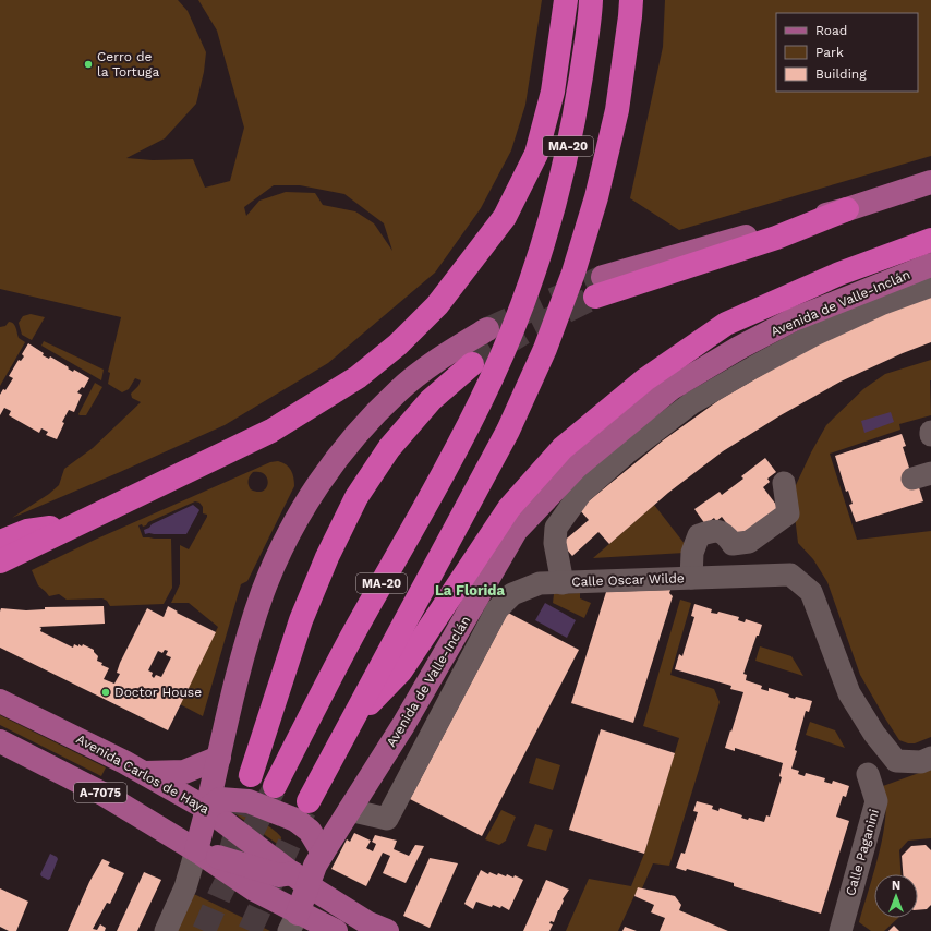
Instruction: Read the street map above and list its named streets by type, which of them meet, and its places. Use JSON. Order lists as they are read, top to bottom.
{
  "streets": {
    "highway": ["MA-20"],
    "main road": ["Avenida de Valle-Inclán", "Avenida Carlos de Haya", "A-7075"],
    "street": ["Calle Oscar Wilde", "Calle Paganini"]
  },
  "crossings": [
    ["Avenida de Valle-Inclán", "Calle Oscar Wilde"],
    ["Avenida de Valle-Inclán", "Avenida Carlos de Haya"]
  ],
  "districts": ["La Florida"],
  "places": ["Cerro de la Tortuga", "Doctor House"],
  "legend": ["Road", "Park", "Building"],
  "north": "top"
}
